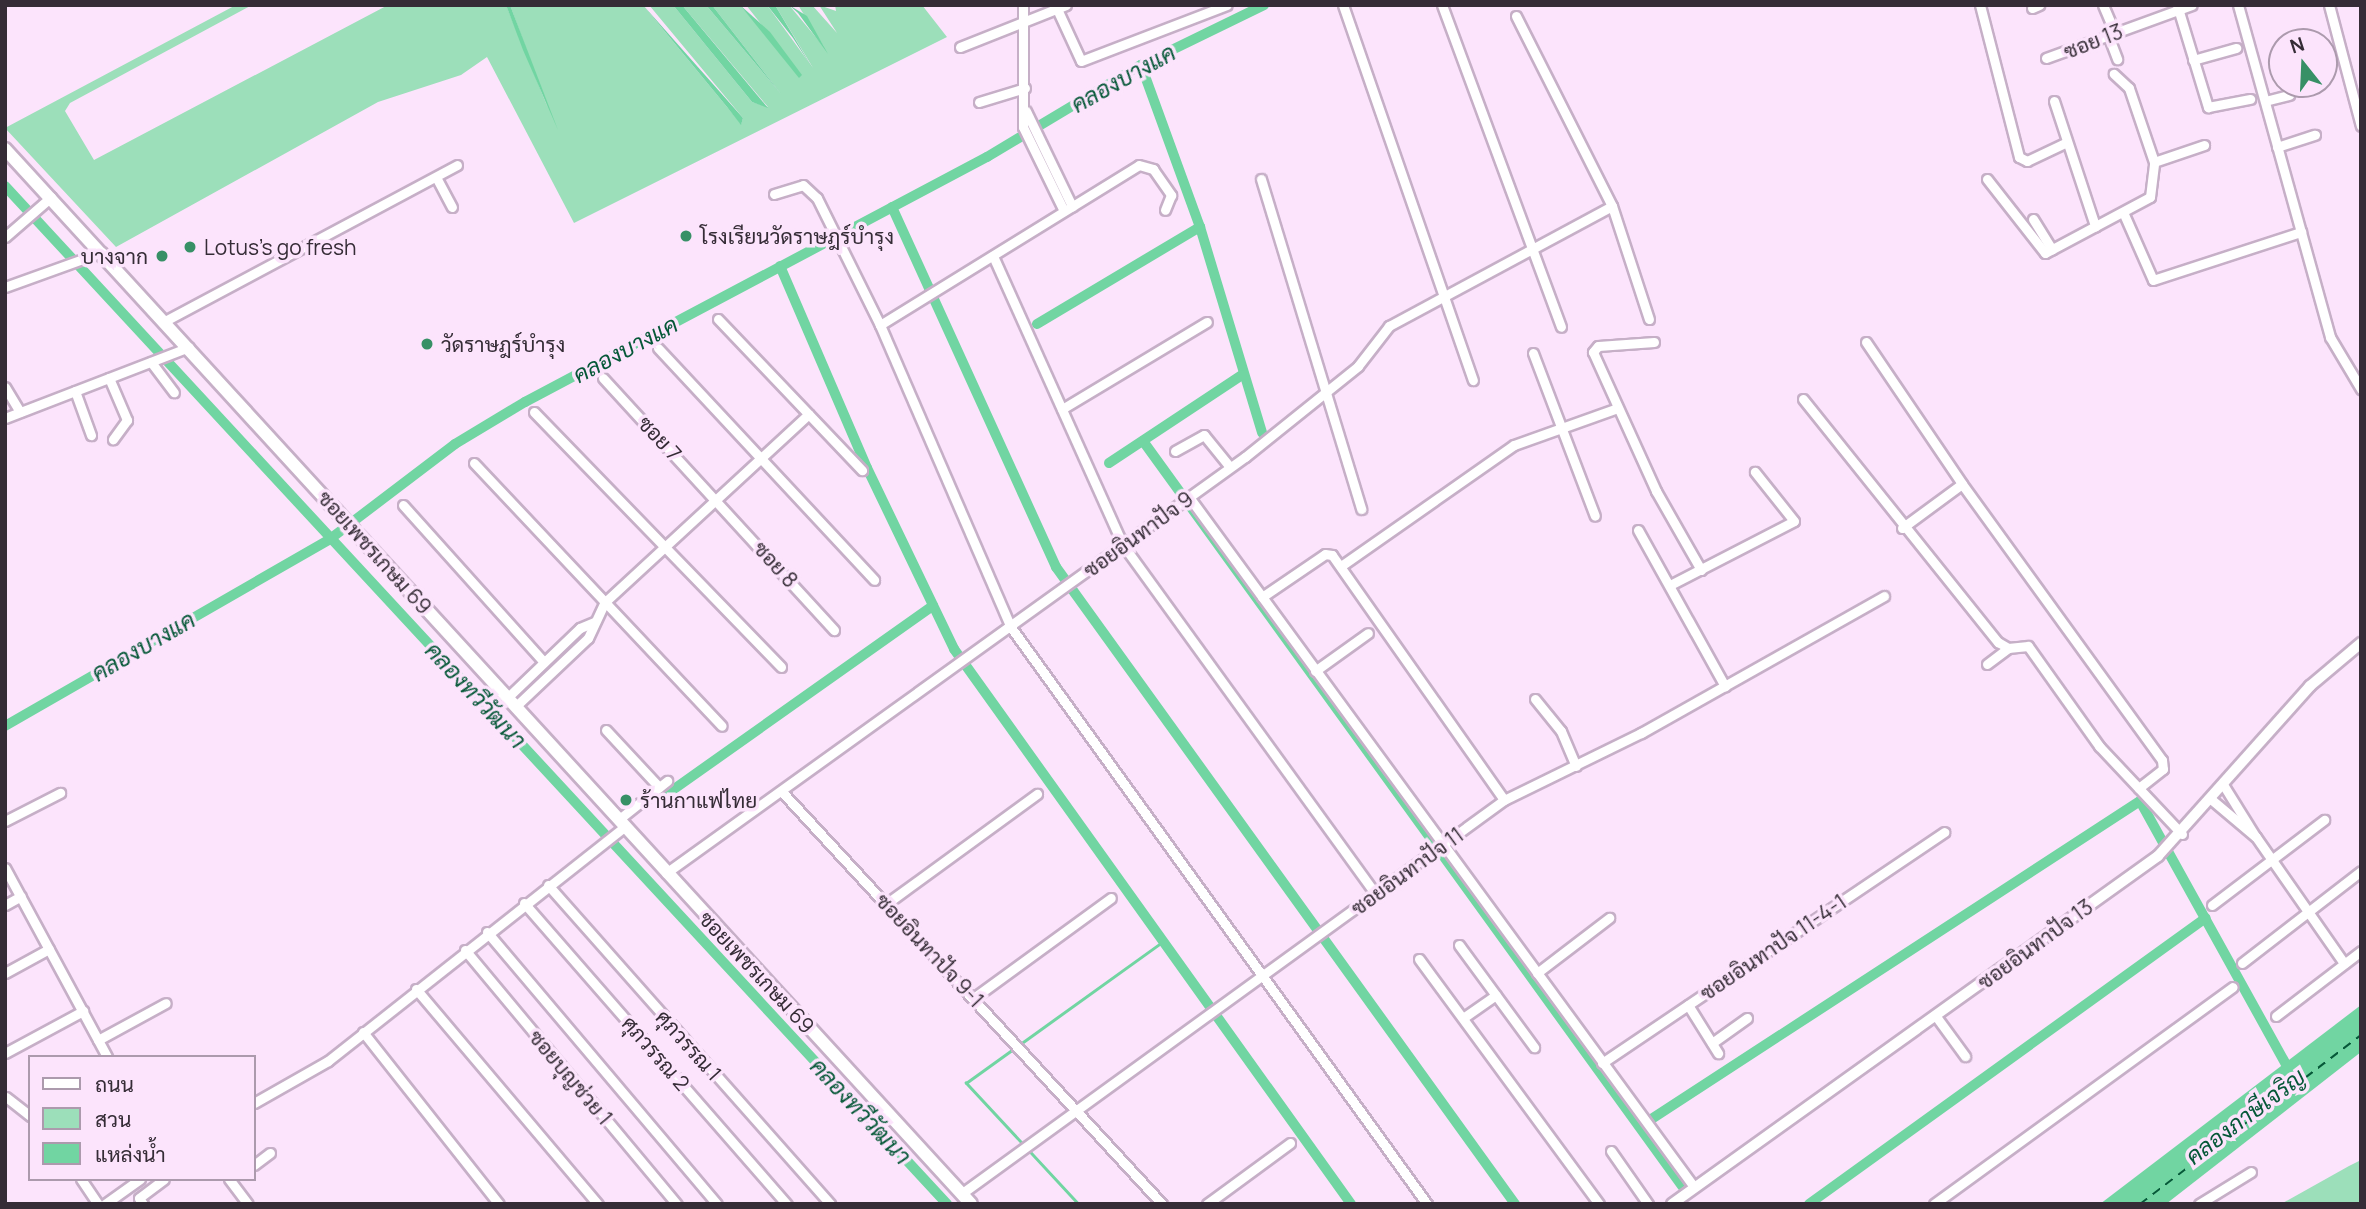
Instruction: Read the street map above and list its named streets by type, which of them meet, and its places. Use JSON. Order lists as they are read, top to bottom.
{
  "streets": {
    "main road": ["ซอยเพชรเกษม 69"],
    "street": [
      "ซอย 13",
      "ซอย 7",
      "ซอยอินทาปัจ 9",
      "ซอย 8",
      "ซอยอินทาปัจ 11",
      "ซอยอินทาปัจ 13",
      "ซอยอินทาปัจ 11-4-1",
      "ซอยอินทาปัจ 9-1",
      "ศุภวรรณ 1",
      "ศุภวรรณ 2",
      "ซอยบุญช่วย 1"
    ]
  },
  "crossings": [
    ["ซอย 7", "ซอย 8"],
    ["ซอยอินทาปัจ 9", "ซอยเพชรเกษม 69"],
    ["ซอยอินทาปัจ 9", "ซอยอินทาปัจ 9-1"],
    ["ซอยเพชรเกษม 69", "ซอยอินทาปัจ 11"],
    ["ซอยอินทาปัจ 11", "ซอยอินทาปัจ 9-1"]
  ],
  "water": ["คลองบางแค", "คลองทวีวัฒนา", "คลองภาษีเจริญ"],
  "places": [
    "โรงเรียนวัดราษฎร์บำรุง",
    "Lotus's go fresh",
    "บางจาก",
    "วัดราษฎร์บำรุง",
    "ร้านกาแฟไทย"
  ],
  "legend": ["ถนน", "สวน", "แหล่งน้ำ"],
  "north": "top"
}
